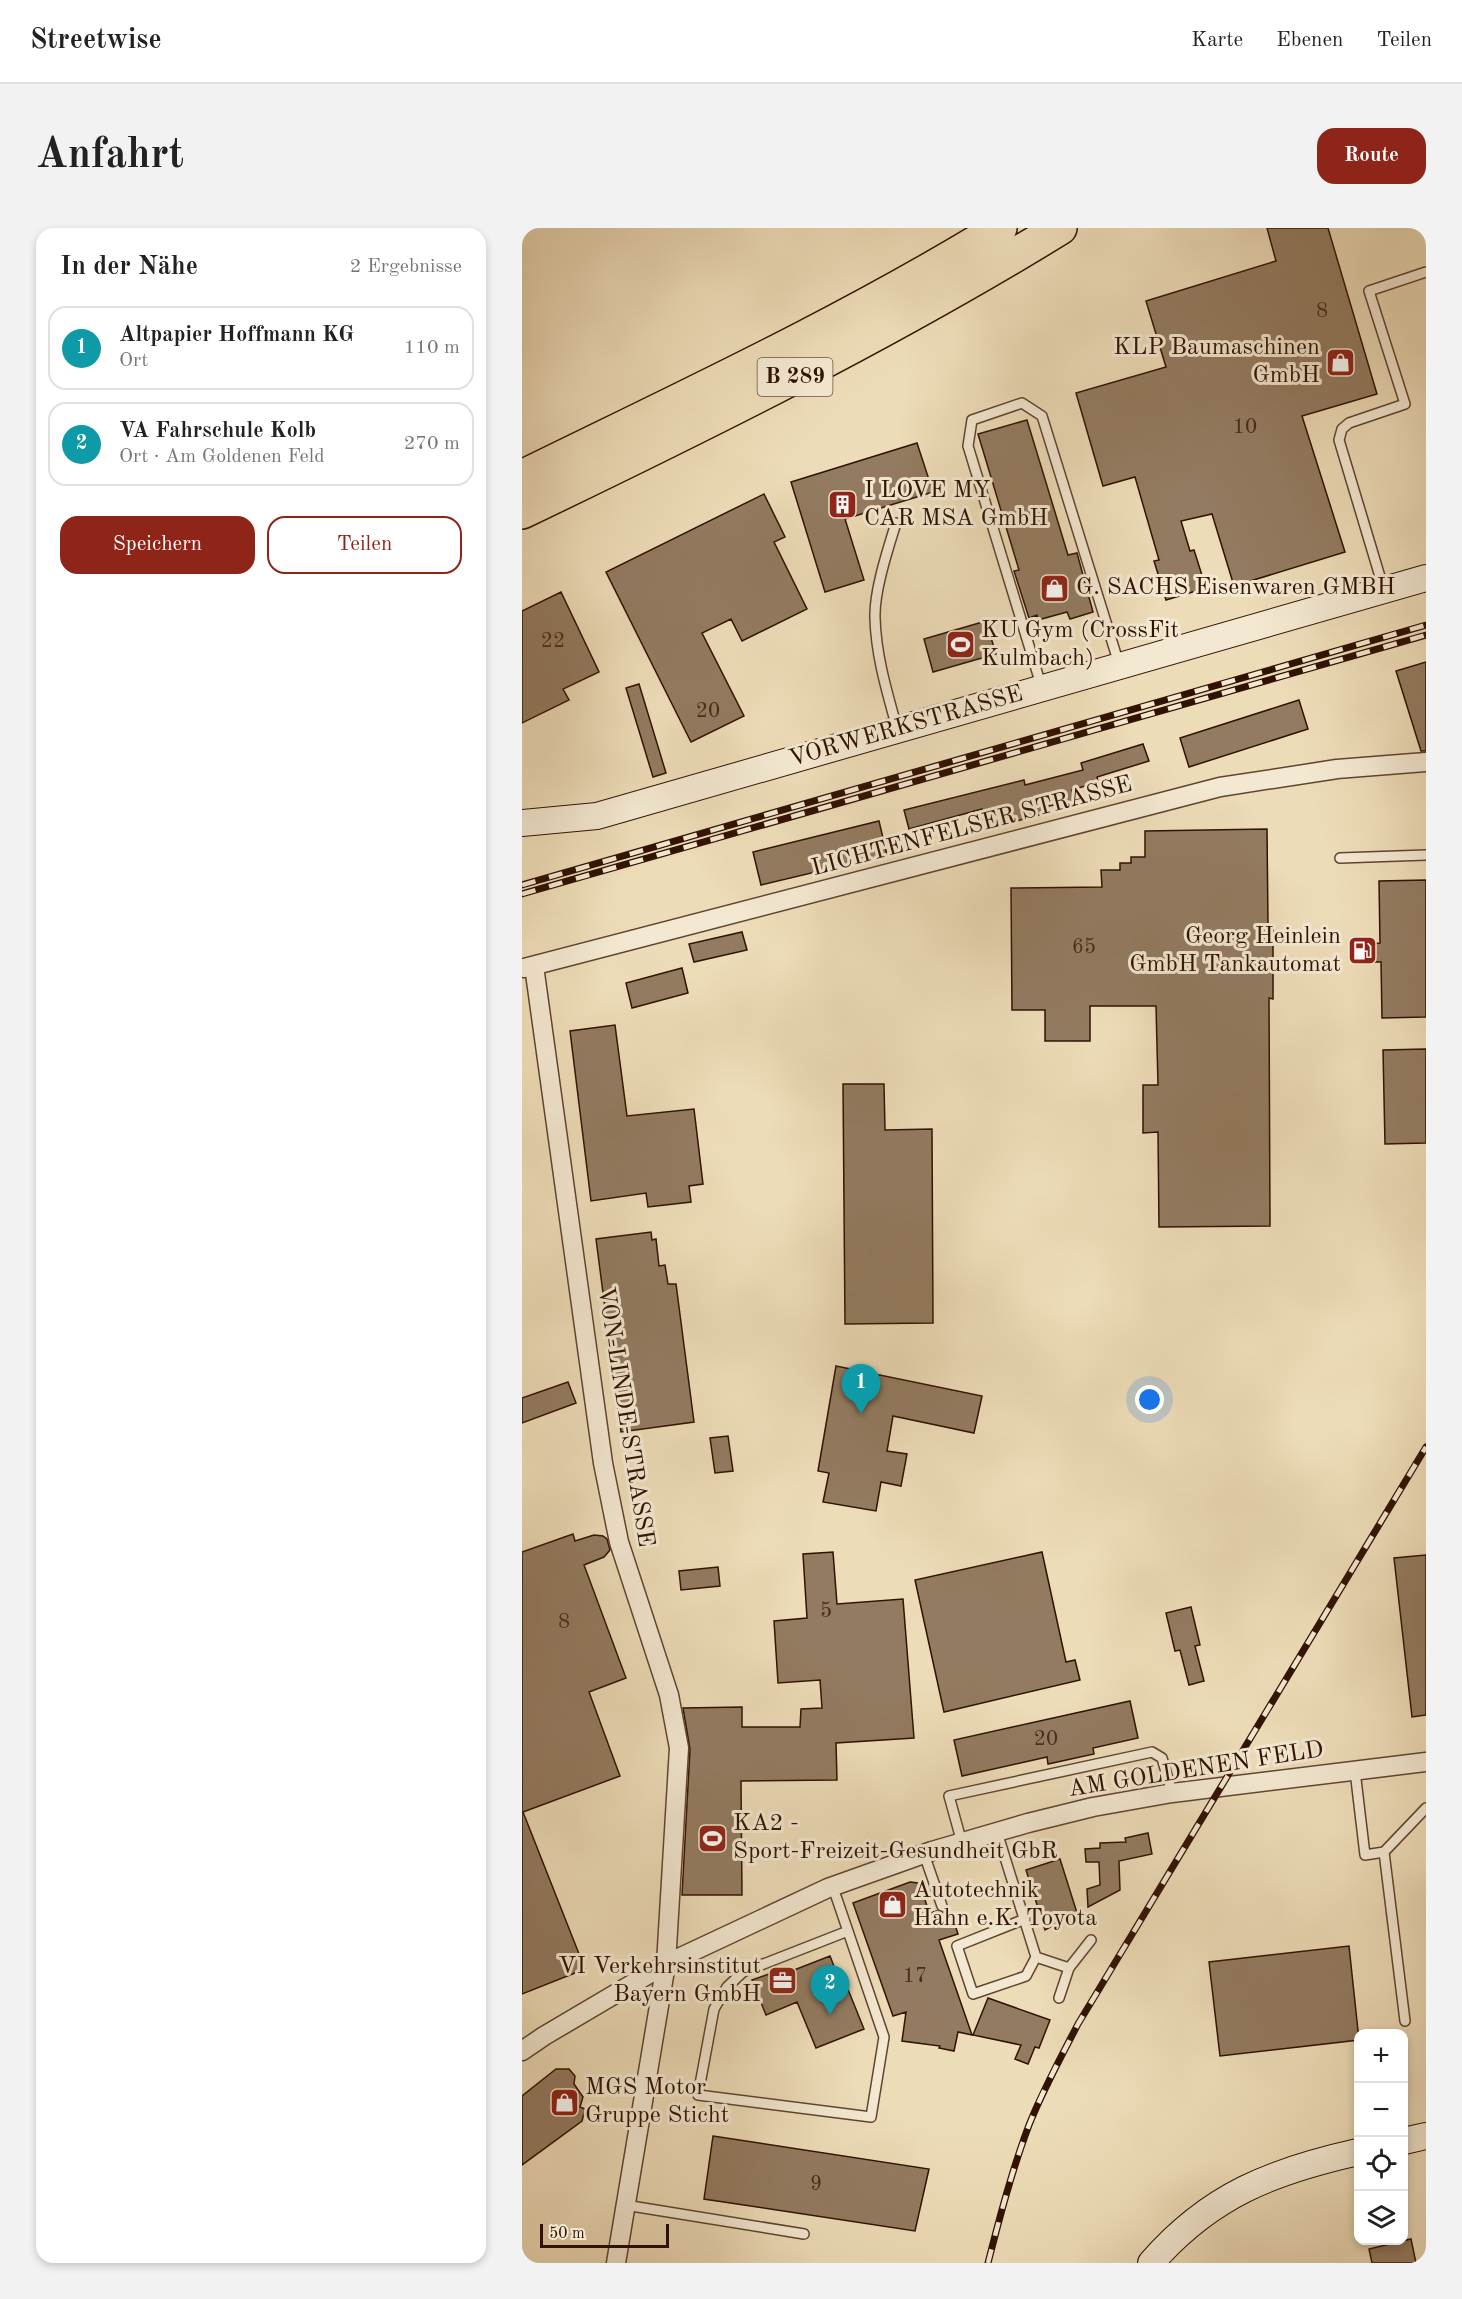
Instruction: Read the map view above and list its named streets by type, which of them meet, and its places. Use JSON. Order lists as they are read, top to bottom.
{
  "streets": {
    "highway": ["B 289"],
    "street": [
      "VORWERKSTRASSE",
      "LICHTENFELSER STRASSE",
      "VON-LINDE-STRASSE",
      "AM GOLDENEN FELD"
    ]
  },
  "crossings": [
    ["LICHTENFELSER STRASSE", "VON-LINDE-STRASSE"],
    ["VON-LINDE-STRASSE", "AM GOLDENEN FELD"]
  ],
  "places": {
    "shop": [
      "KLP Baumaschinen GmbH",
      "G. SACHS Eisenwaren GMBH",
      "Autotechnik Hahn e.K. Toyota",
      "MGS Motor Gruppe Sticht"
    ],
    "building": ["I LOVE MY CAR MSA GmbH"],
    "sports": ["KU Gym (CrossFit Kulmbach)", "KA2 - Sport-Freizeit-Gesundheit GbR"],
    "fuel station": ["Georg Heinlein GmbH Tankautomat"],
    "office": ["VI Verkehrsinstitut Bayern GmbH"]
  },
  "house_numbers": [
    "8",
    "10",
    "22",
    "20",
    "65",
    "5",
    "8",
    "20",
    "17",
    "9"
  ],
  "scale_bar": "50 m",
  "page": {
    "header": "Streetwise",
    "nav": ["Karte", "Ebenen", "Teilen"],
    "buttons": [
      "Route",
      ["Speichern", "Teilen"]
    ],
    "title": "Anfahrt",
    "heading": ["In der Nähe", "2 Ergebnisse"],
    "list": [
      {
        "mark": "1",
        "name": "Altpapier Hoffmann KG",
        "note": "Ort",
        "value": "110 m"
      },
      {
        "mark": "2",
        "name": "VA Fahrschule Kolb",
        "note": "Ort · Am Goldenen Feld",
        "value": "270 m"
      }
    ],
    "pins": ["1", "2"],
    "map_buttons": ["+", "−"],
    "scale": "50 m"
  }
}
